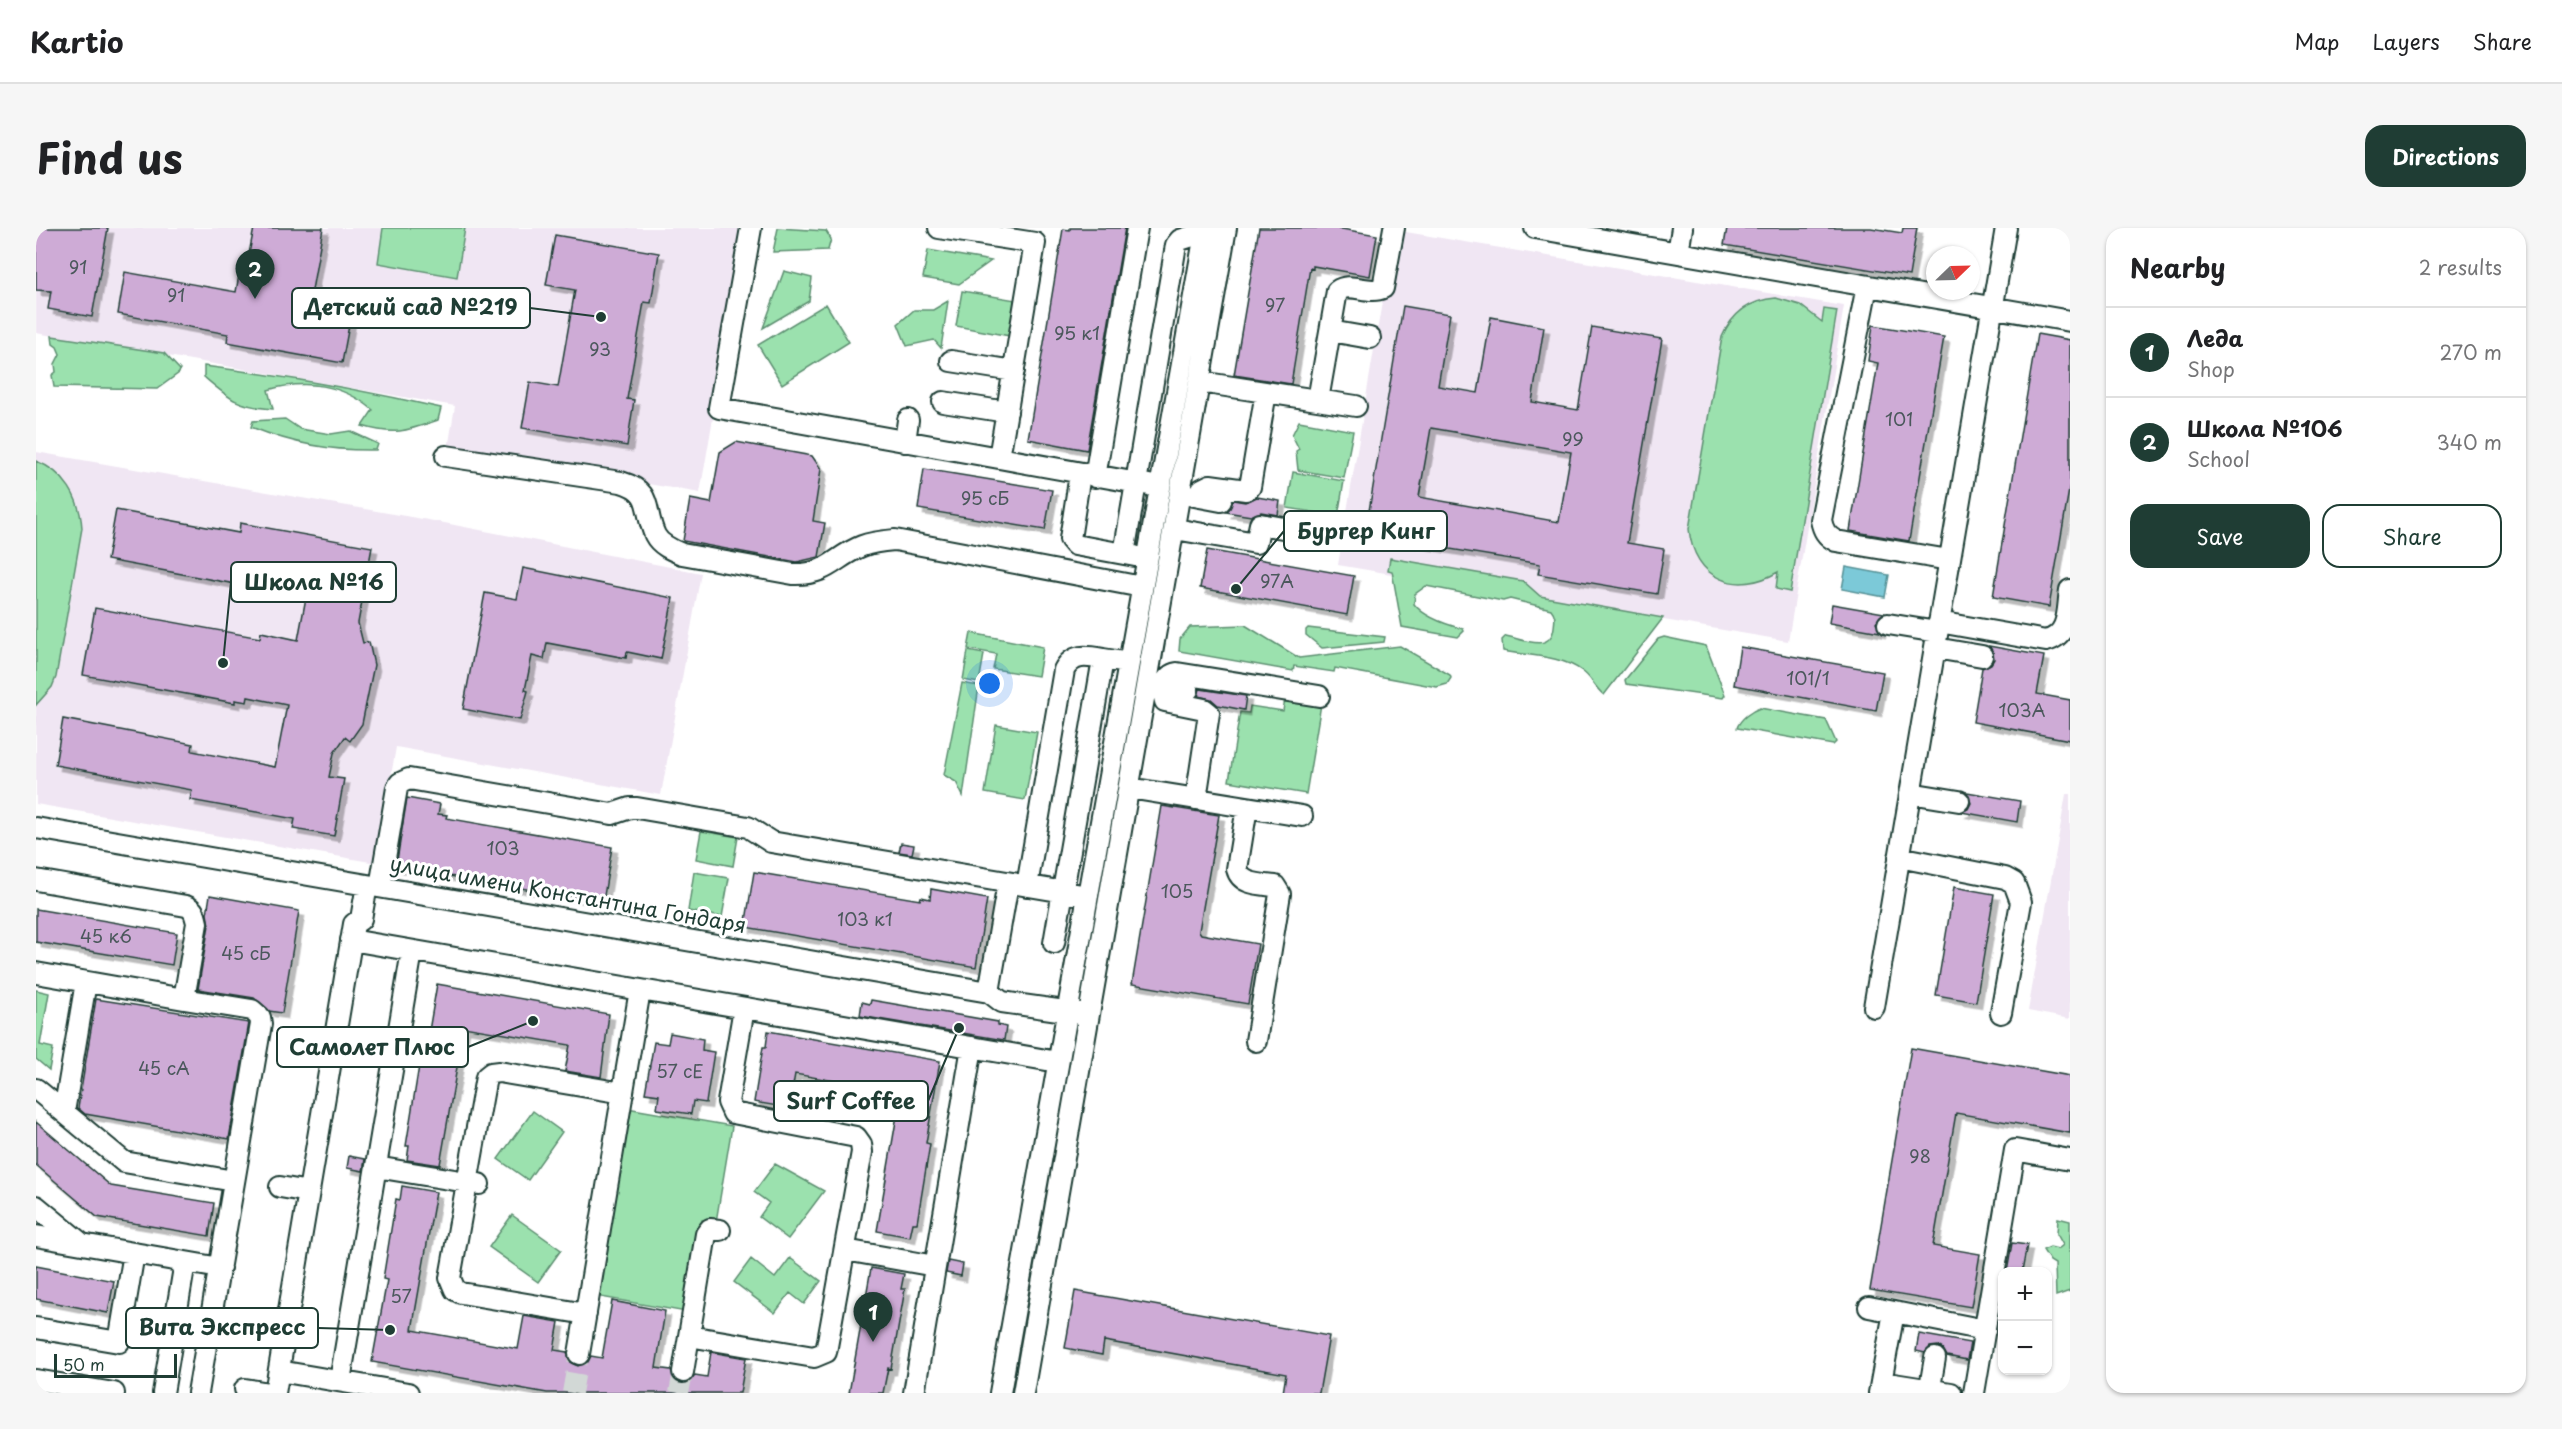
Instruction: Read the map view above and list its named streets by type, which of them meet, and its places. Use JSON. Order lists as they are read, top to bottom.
{
  "streets": {
    "street": ["улица имени Константина Гондаря"]
  },
  "places": [
    "Детский сад №219",
    "Бургер Кинг",
    "Школа №16",
    "Самолет Плюс",
    "Surf Coffee",
    "Вита Экспресс"
  ],
  "house_numbers": [
    "91",
    "91",
    "97",
    "95 к1",
    "93",
    "101",
    "99",
    "95 сБ",
    "97А",
    "101/1",
    "103А",
    "103",
    "105",
    "103 к1",
    "45 к6",
    "45 сБ",
    "45 сА",
    "57 сЕ",
    "98",
    "57"
  ],
  "scale_bar": "50 m",
  "north": "top right",
  "page": {
    "header": "Kartio",
    "nav": ["Map", "Layers", "Share"],
    "title": "Find us",
    "buttons": [
      "Directions",
      ["Save", "Share"]
    ],
    "heading": ["Nearby", "2 results"],
    "pins": ["2", "1"],
    "list": [
      {
        "mark": "1",
        "name": "Леда",
        "note": "Shop",
        "value": "270 m"
      },
      {
        "mark": "2",
        "name": "Школа №106",
        "note": "School",
        "value": "340 m"
      }
    ],
    "map_buttons": ["+", "−"],
    "scale": "50 m"
  }
}
